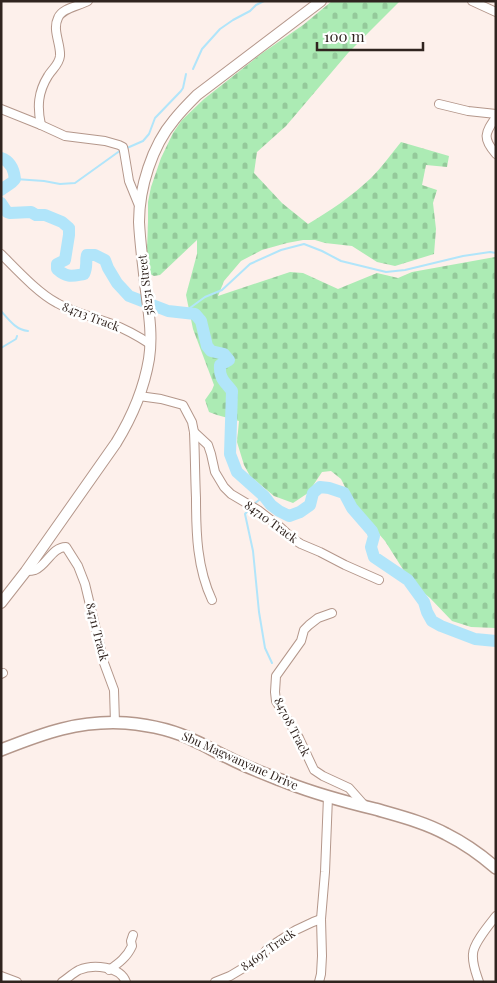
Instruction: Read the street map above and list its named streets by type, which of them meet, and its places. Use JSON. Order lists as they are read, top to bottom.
{
  "streets": {
    "main road": ["Sbu Magwanyane Drive"],
    "street": [
      "58251 Street",
      "84713 Track",
      "84710 Track",
      "84711 Track",
      "84708 Track",
      "84697 Track"
    ]
  },
  "crossings": [
    ["58251 Street", "84713 Track"],
    ["58251 Street", "84711 Track"],
    ["84711 Track", "Sbu Magwanyane Drive"],
    ["84708 Track", "Sbu Magwanyane Drive"]
  ],
  "scale_bar": "100 m"
}
